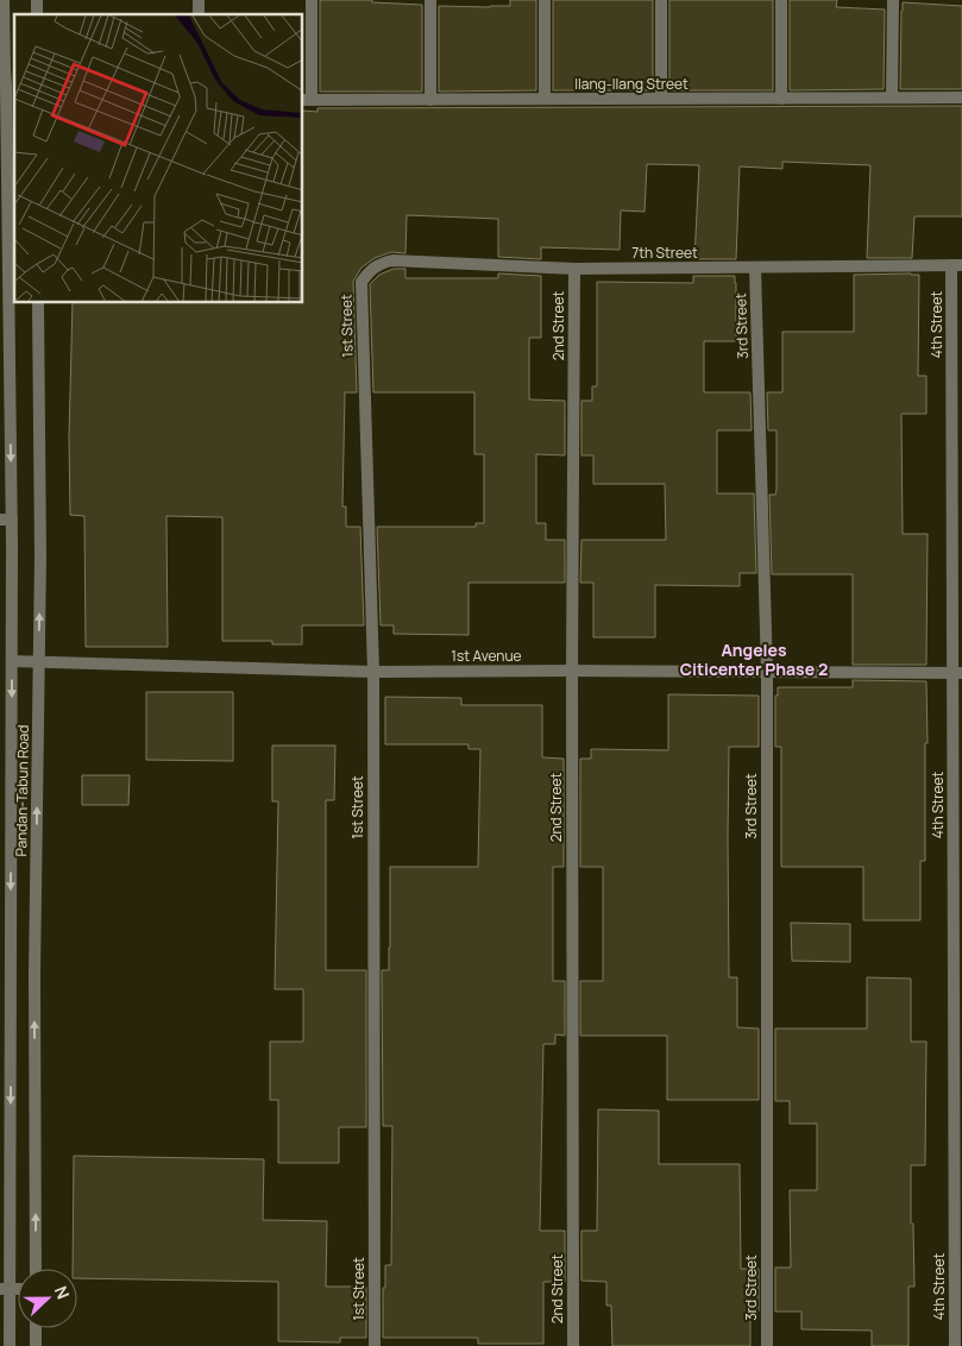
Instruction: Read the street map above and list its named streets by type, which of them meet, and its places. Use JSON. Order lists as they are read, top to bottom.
{
  "streets": {
    "street": [
      "Ilang-Ilang Street",
      "7th Street",
      "4th Street",
      "1st Street",
      "2nd Street",
      "3rd Street",
      "1st Avenue",
      "Pandan-Tabun Road"
    ]
  },
  "crossings": [
    ["7th Street", "4th Street"],
    ["7th Street", "1st Street"],
    ["7th Street", "2nd Street"],
    ["7th Street", "3rd Street"],
    ["4th Street", "1st Avenue"],
    ["1st Street", "1st Avenue"],
    ["2nd Street", "1st Avenue"],
    ["3rd Street", "1st Avenue"],
    ["1st Avenue", "Pandan-Tabun Road"]
  ],
  "districts": ["Angeles Citicenter Phase 2"],
  "north": "right"
}
